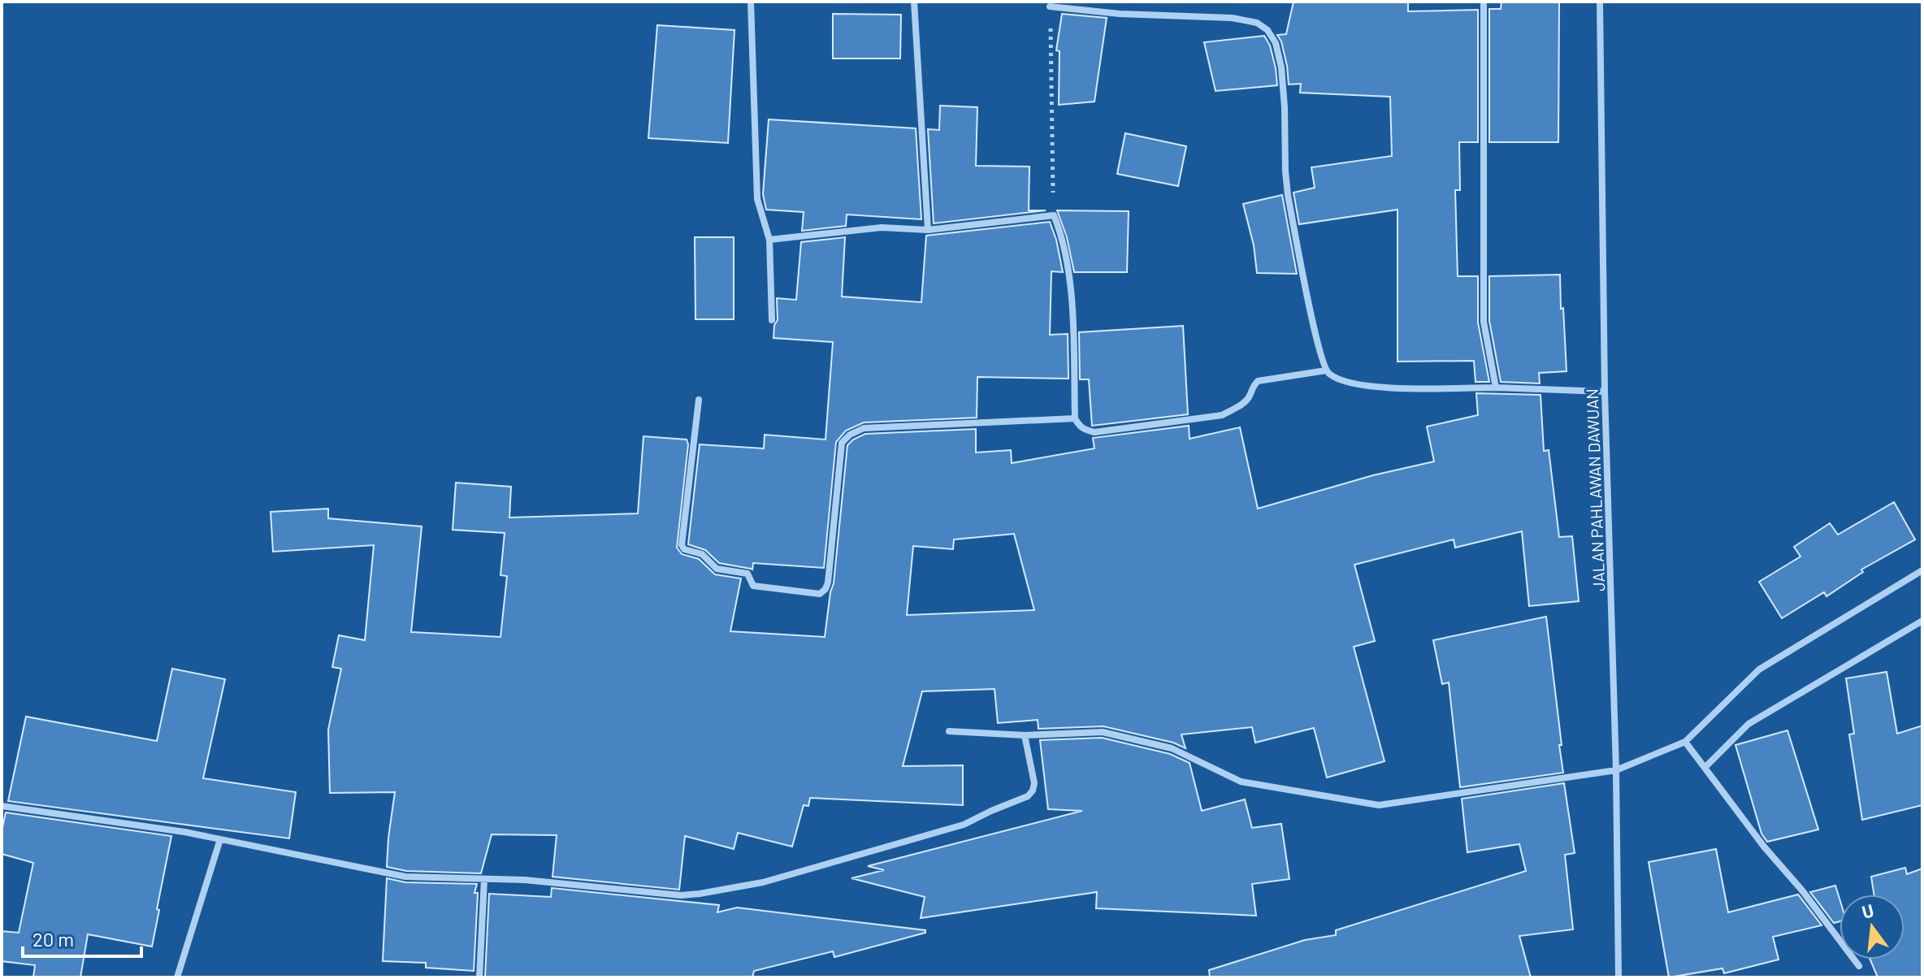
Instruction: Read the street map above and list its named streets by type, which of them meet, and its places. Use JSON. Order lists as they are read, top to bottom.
{
  "streets": {
    "street": ["JALAN PAHLAWAN DAWUAN"]
  },
  "scale_bar": "20 m",
  "north": "top"
}
